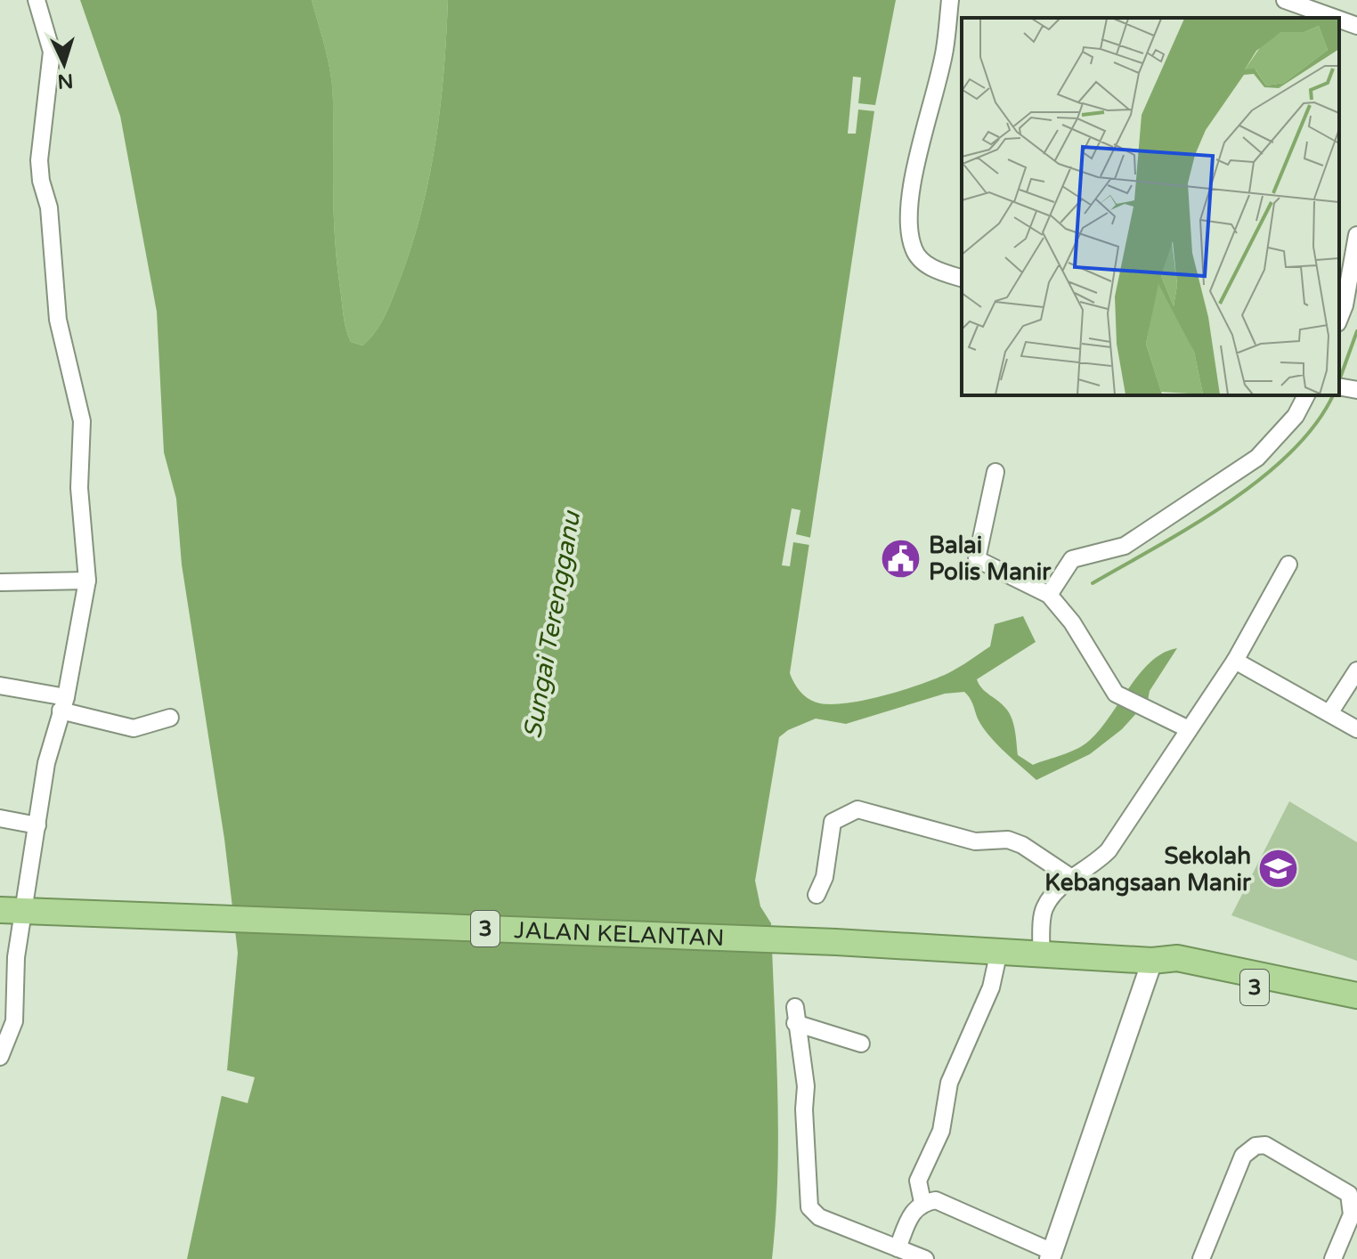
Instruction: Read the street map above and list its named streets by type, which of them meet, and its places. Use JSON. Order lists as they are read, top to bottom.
{
  "streets": {
    "highway": ["3", "JALAN KELANTAN"]
  },
  "water": ["Sungai Terengganu"],
  "places": {
    "public building": ["Balai Polis Manir"],
    "school or university": ["Sekolah Kebangsaan Manir"]
  },
  "north": "bottom"
}
